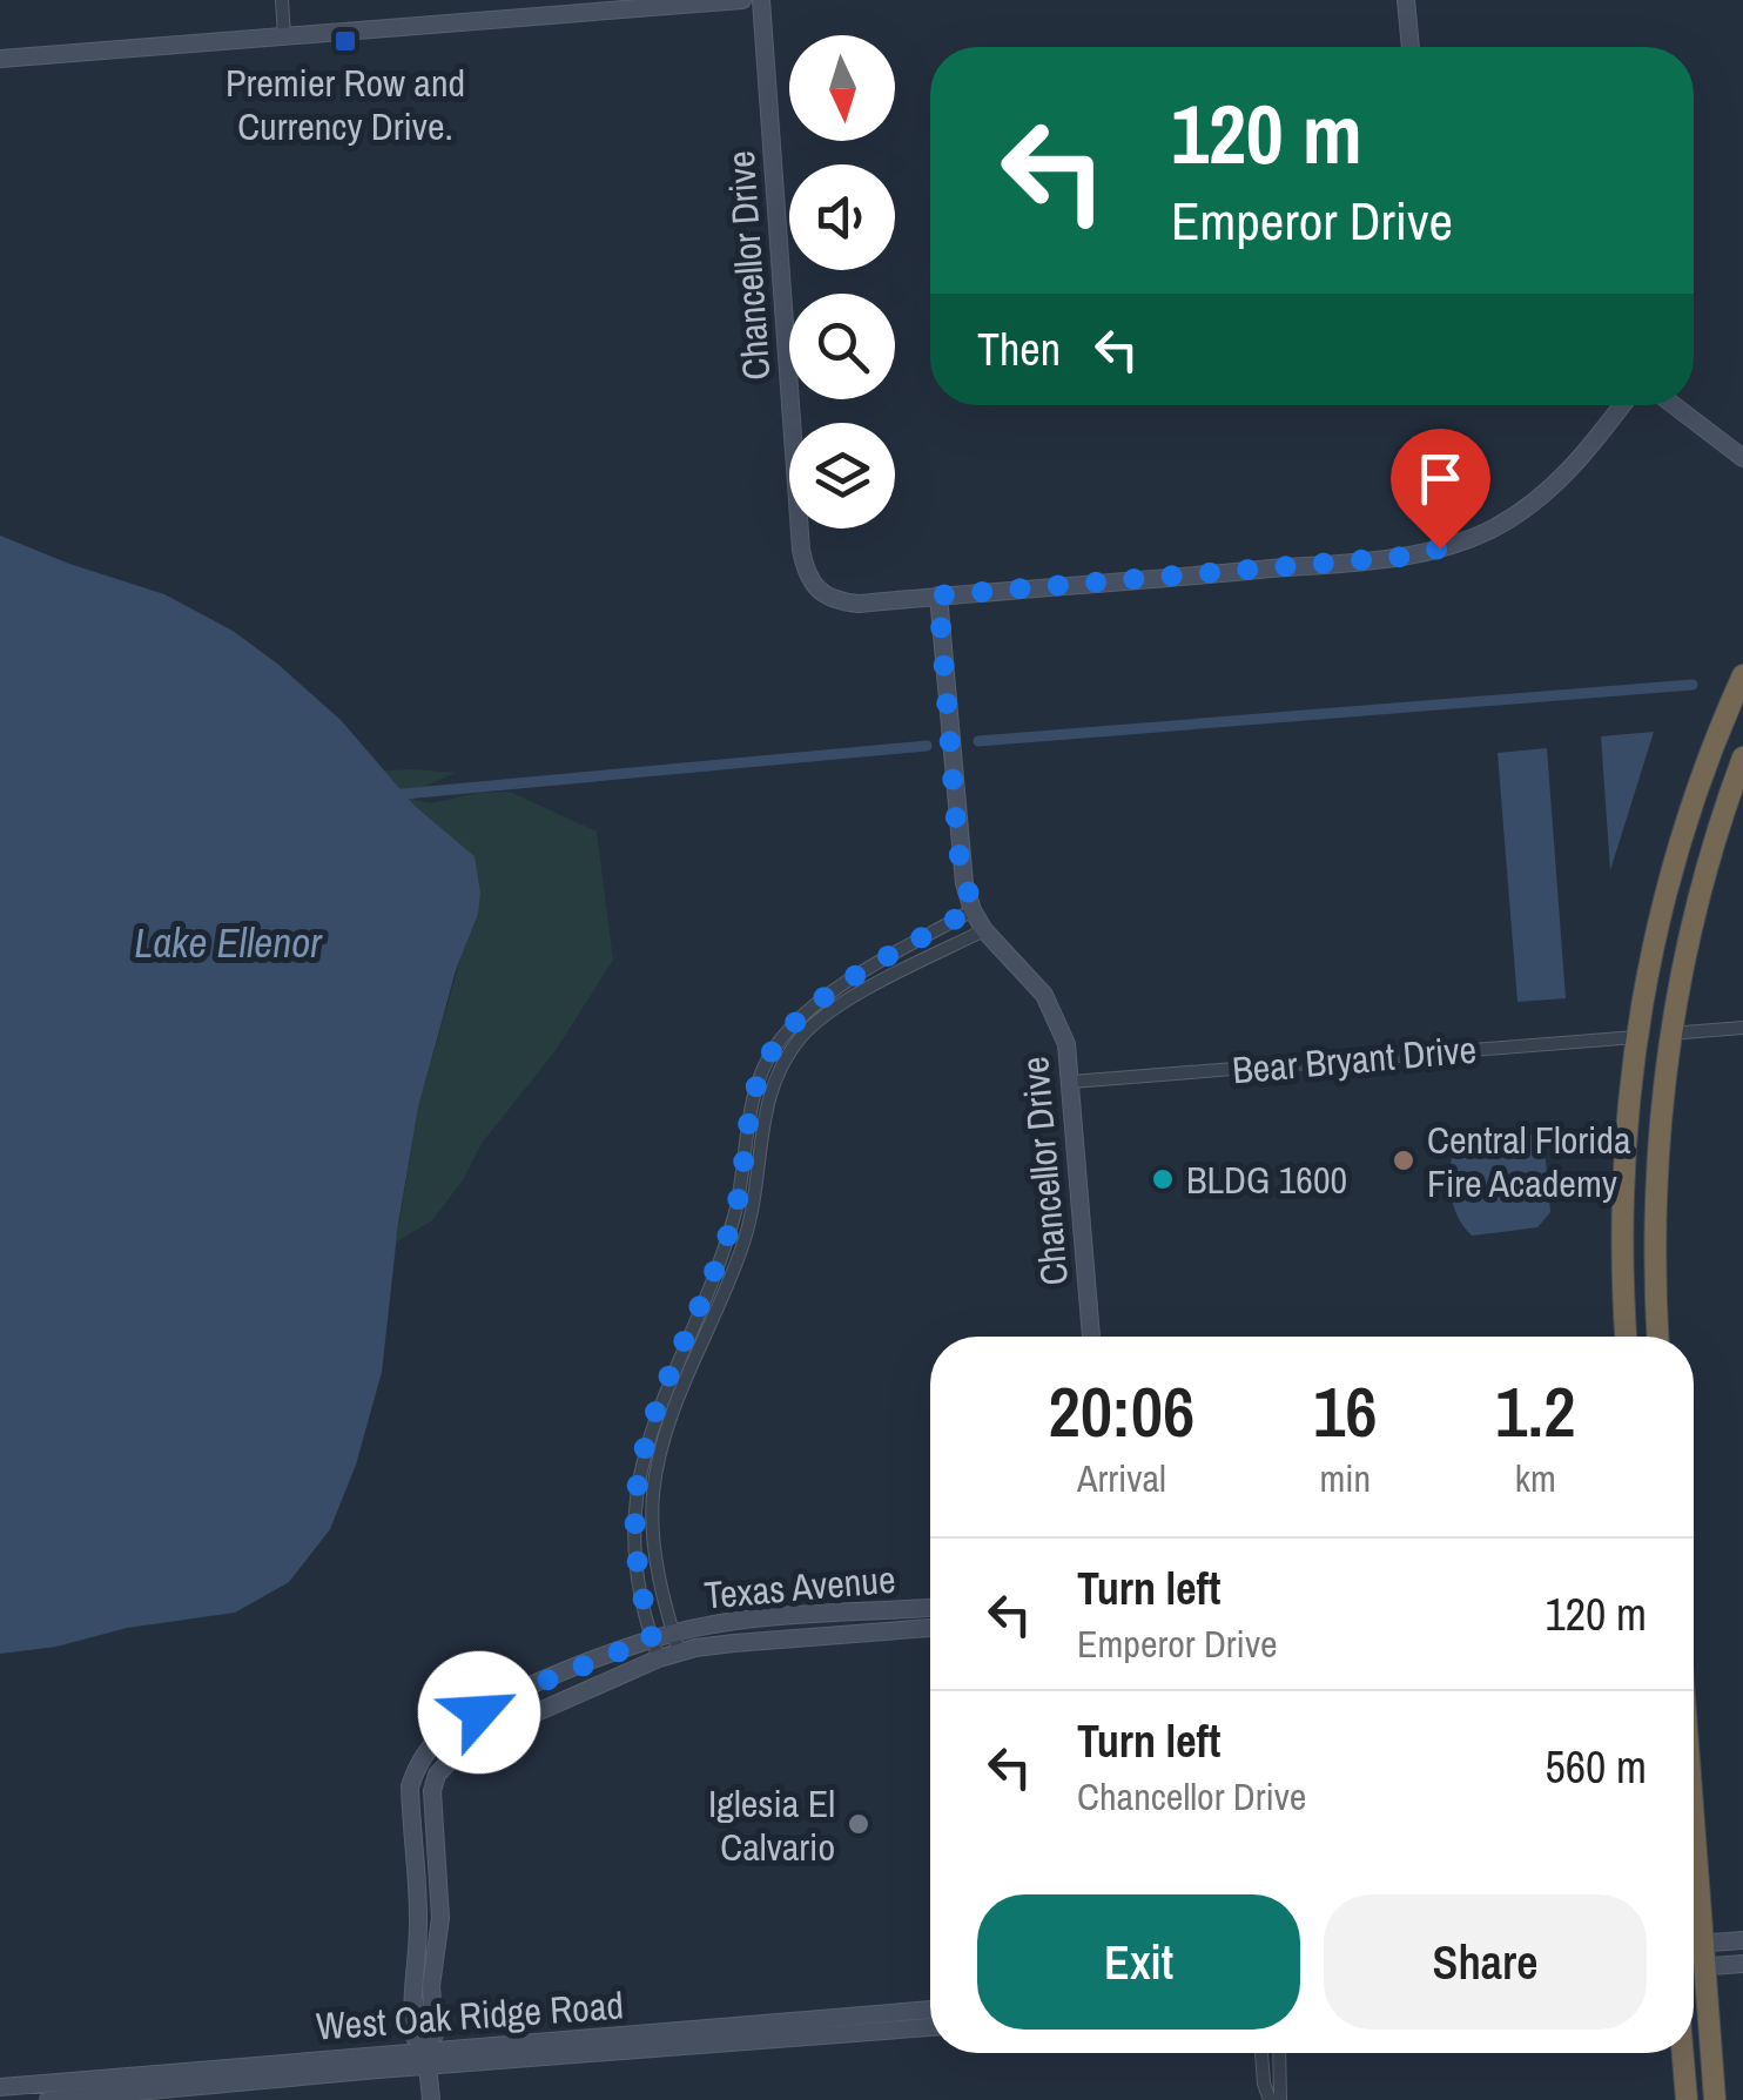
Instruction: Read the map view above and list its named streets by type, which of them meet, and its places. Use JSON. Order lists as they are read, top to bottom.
{
  "streets": {
    "street": [
      "Chancellor Drive",
      "Bear Bryant Drive",
      "Texas Avenue",
      "West Oak Ridge Road"
    ]
  },
  "crossings": [
    ["Chancellor Drive", "Bear Bryant Drive"],
    ["Texas Avenue", "West Oak Ridge Road"]
  ],
  "water": ["Lake Ellenor"],
  "places": {
    "transit": ["Premier Row and Currency Drive."],
    "other": ["Central Florida Fire Academy", "BLDG 1600", "Iglesia El Calvario"]
  },
  "north": "bottom",
  "page": {
    "turn": ["120 m", "Emperor Drive"],
    "then": "Then",
    "eta": [
      "20:06",
      "Arrival",
      "16",
      "min",
      "1.2",
      "km"
    ],
    "list": [
      {
        "name": "Turn left",
        "note": "Emperor Drive",
        "value": "120 m"
      },
      {
        "name": "Turn left",
        "note": "Chancellor Drive",
        "value": "560 m"
      }
    ],
    "buttons": ["Exit", "Share"]
  }
}
